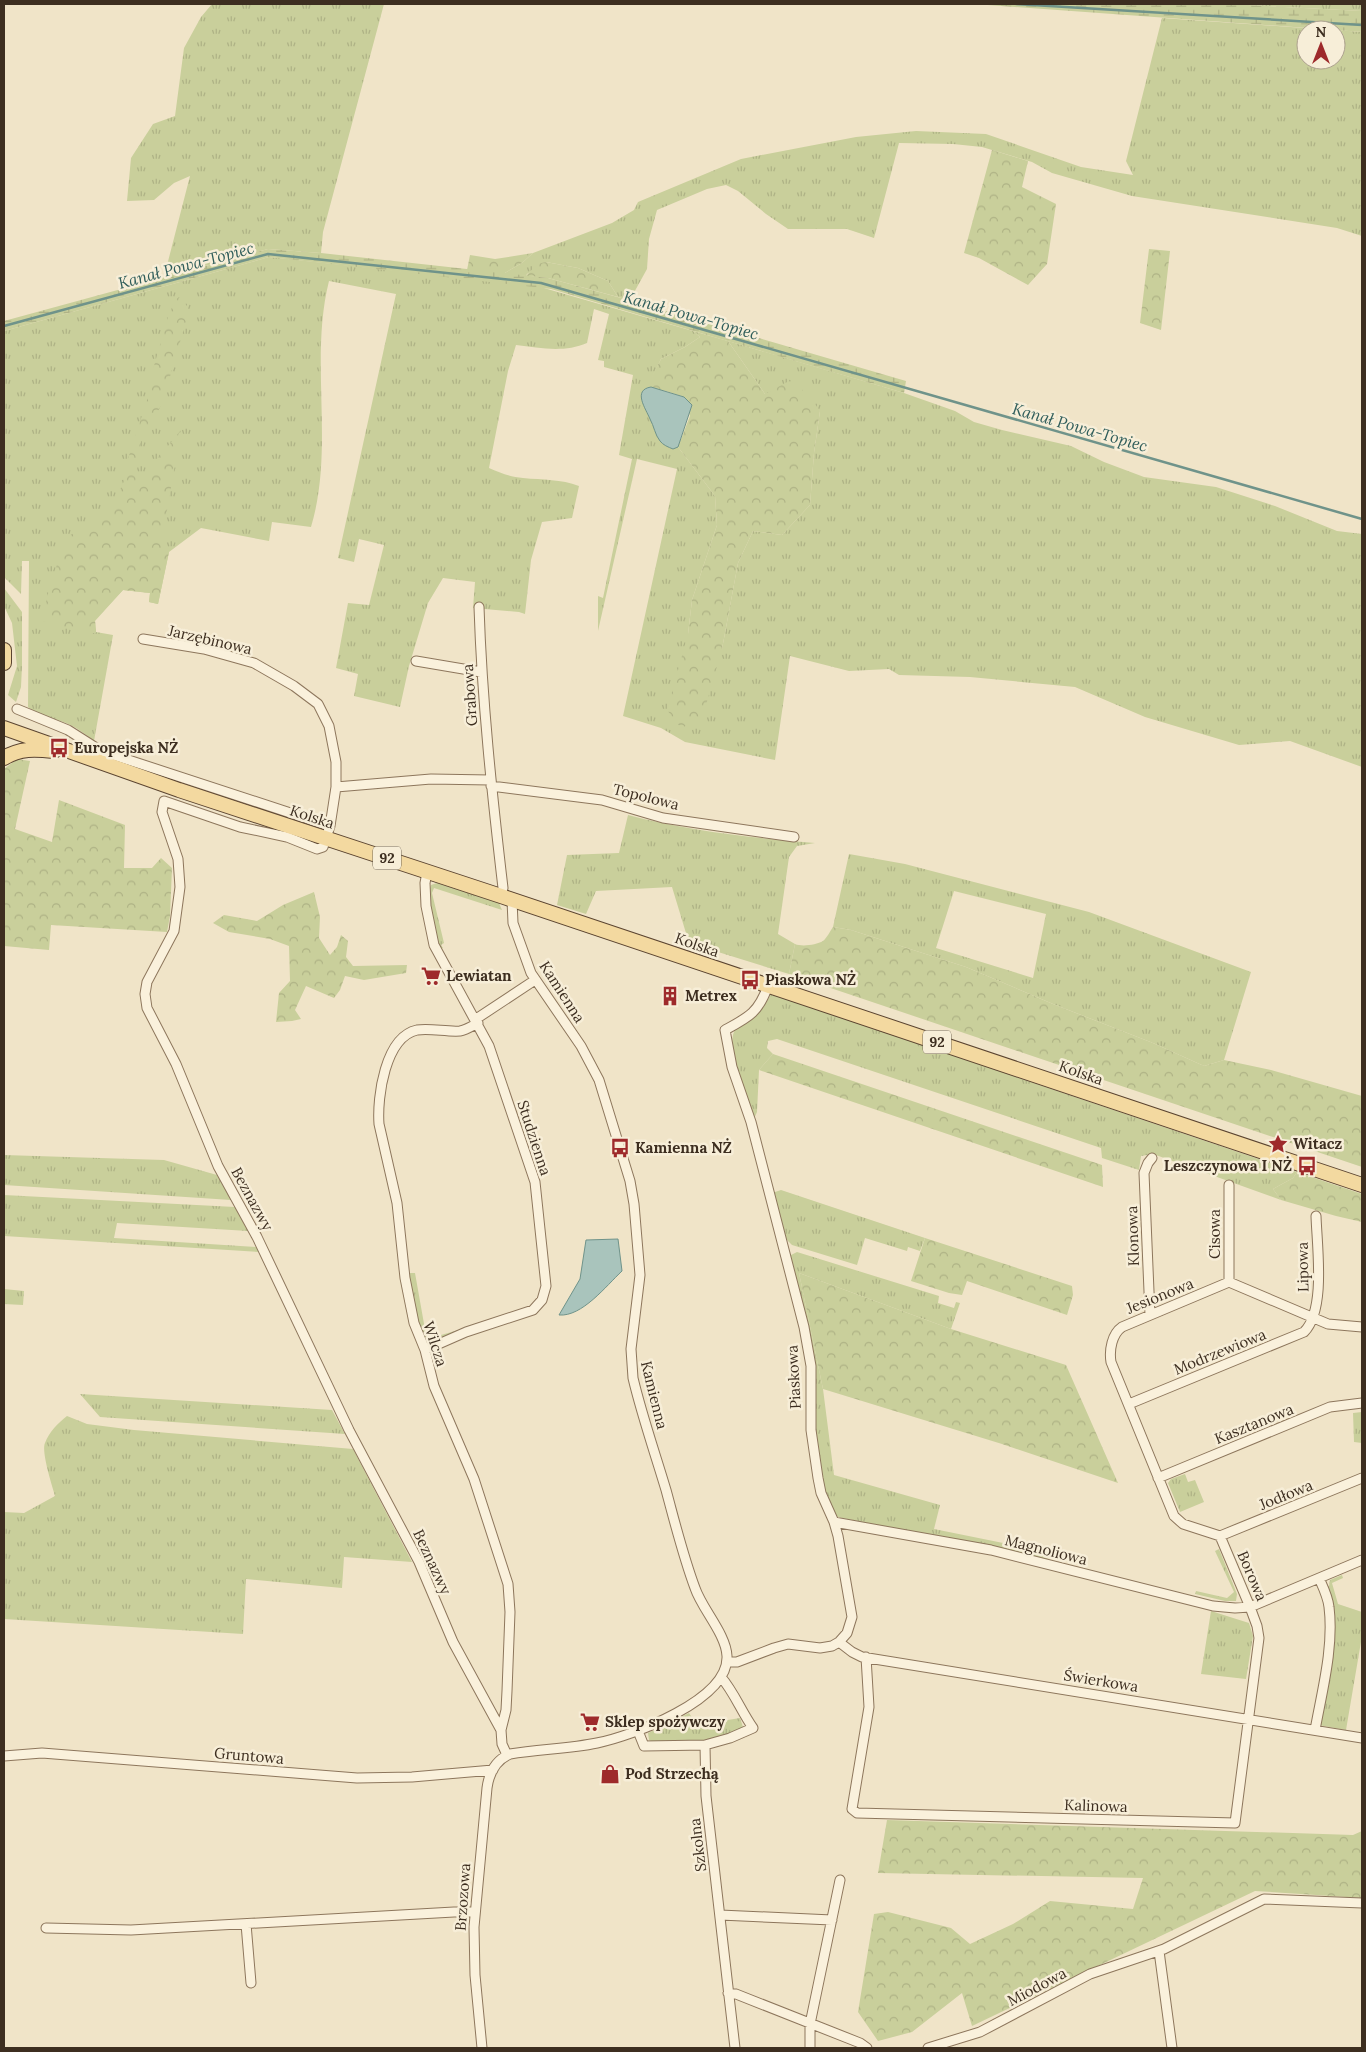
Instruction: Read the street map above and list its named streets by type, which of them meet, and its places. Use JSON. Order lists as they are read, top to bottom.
{
  "streets": {
    "main road": ["Kolska", "92"],
    "street": [
      "Jarzębinowa",
      "Grabowa",
      "Topolowa",
      "Kamienna",
      "Studzienna",
      "Beznazwy",
      "Cisowa",
      "Klonowa",
      "Lipowa",
      "Jesionowa",
      "Wilcza",
      "Modrzewiowa",
      "Piaskowa",
      "Kasztanowa",
      "Jodłowa",
      "Magnoliowa",
      "Borowa",
      "Świerkowa",
      "Gruntowa",
      "Kalinowa",
      "Szkolna",
      "Brzozowa",
      "Miodowa"
    ]
  },
  "crossings": [
    ["Jarzębinowa", "Topolowa"],
    ["Grabowa", "Topolowa"],
    ["Kolska", "Kamienna"],
    ["Kolska", "Studzienna"],
    ["Kolska", "Beznazwy"],
    ["Kolska", "Piaskowa"],
    ["Kamienna", "Wilcza"],
    ["Studzienna", "Wilcza"],
    ["Beznazwy", "Wilcza"],
    ["Cisowa", "Jesionowa"],
    ["Klonowa", "Jesionowa"],
    ["Lipowa", "Modrzewiowa"],
    ["Jesionowa", "Modrzewiowa"],
    ["Jesionowa", "Kasztanowa"],
    ["Piaskowa", "Magnoliowa"],
    ["Piaskowa", "Świerkowa"],
    ["Jodłowa", "Borowa"],
    ["Magnoliowa", "Borowa"],
    ["Borowa", "Świerkowa"],
    ["Borowa", "Kalinowa"],
    ["Świerkowa", "Kalinowa"],
    ["Gruntowa", "Brzozowa"]
  ],
  "water": ["Kanał Powa-Topiec"],
  "places": {
    "bus stop": [
      "Europejska NŻ",
      "Piaskowa NŻ",
      "Kamienna NŻ",
      "Leszczynowa I NŻ"
    ],
    "supermarket": ["Lewiatan", "Sklep spożywczy"],
    "building": ["Metrex"],
    "place": ["Witacz"],
    "shop": ["Pod Strzechą"]
  },
  "north": "top"
}
